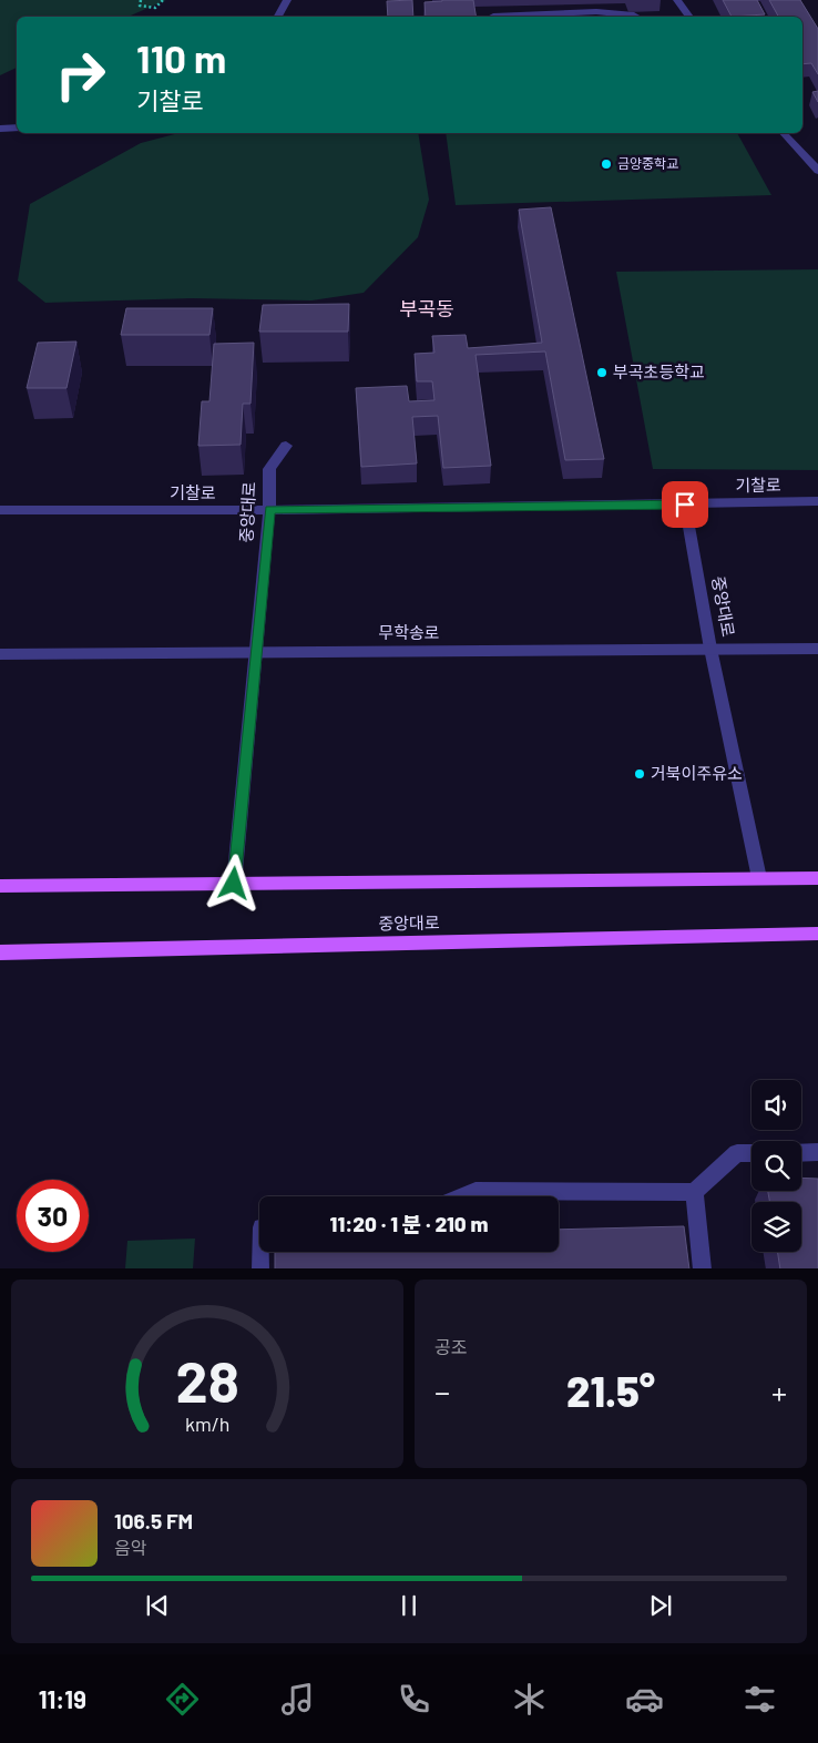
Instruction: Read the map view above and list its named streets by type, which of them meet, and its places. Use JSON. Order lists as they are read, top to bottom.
{
  "streets": {
    "main road": ["중앙대로"],
    "street": ["기찰로", "무학송로"]
  },
  "crossings": [
    ["기찰로", "중앙대로"],
    ["중앙대로", "무학송로"]
  ],
  "districts": ["부곡동"],
  "places": ["금양중학교", "부곡초등학교", "거북이주유소"],
  "page": {
    "turn": ["110 m", "기찰로"],
    "limit": "30",
    "trip": "11:20 · 1 분 · 210 m",
    "tile": "공조",
    "heat": ["−", "21.5°", "+"],
    "song": ["106.5 FM", "음악"],
    "tabs": "11:19",
    "gauge": ["28", "km/h"]
  }
}
